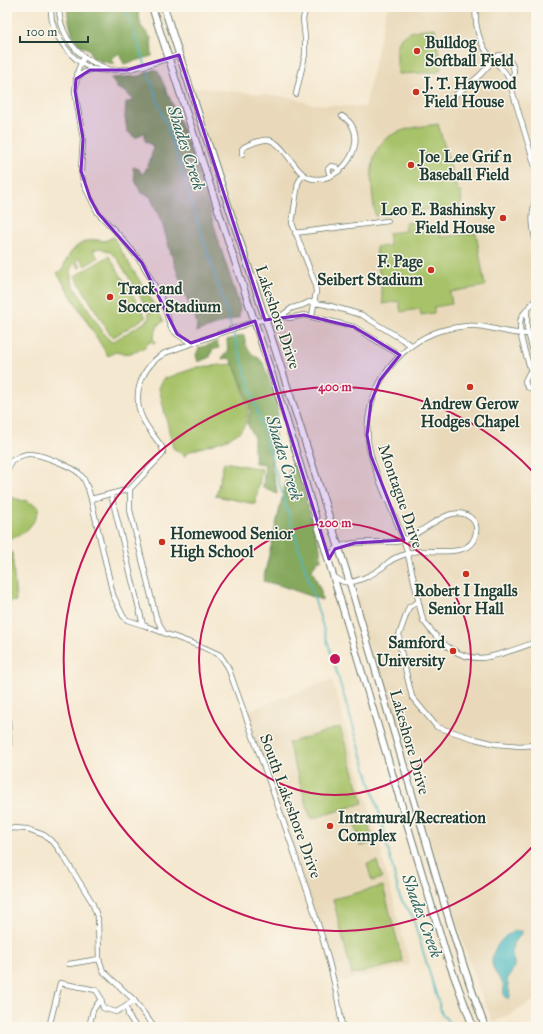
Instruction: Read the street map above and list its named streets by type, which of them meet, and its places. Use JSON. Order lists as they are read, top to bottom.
{
  "streets": {
    "main road": ["Lakeshore Drive"],
    "street": ["Montague Drive", "South Lakeshore Drive"]
  },
  "water": ["Shades Creek"],
  "places": [
    "Bulldog Softball Field",
    "J. T. Haywood Field House",
    "Joe Lee Grif n Baseball Field",
    "Leo E. Bashinsky Field House",
    "F. Page Seibert Stadium",
    "Track and Soccer Stadium",
    "Andrew Gerow Hodges Chapel",
    "Homewood Senior High School",
    "Robert I Ingalls Senior Hall",
    "Samford University",
    "Intramural/Recreation Complex"
  ],
  "scale_bar": "100 m",
  "rings": ["400 m", "200 m"]
}
